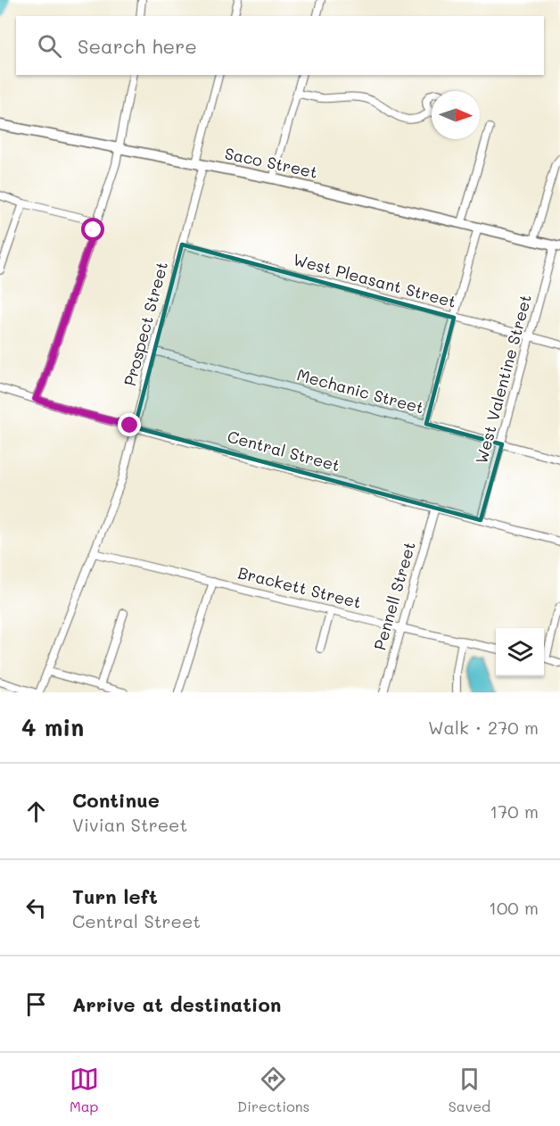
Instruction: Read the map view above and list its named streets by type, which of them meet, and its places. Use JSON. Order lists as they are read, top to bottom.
{
  "streets": {
    "main road": ["Saco Street"],
    "street": [
      "West Pleasant Street",
      "Prospect Street",
      "West Valentine Street",
      "Mechanic Street",
      "Central Street",
      "Brackett Street",
      "Pennell Street"
    ]
  },
  "crossings": [
    ["Saco Street", "Prospect Street"],
    ["Saco Street", "West Valentine Street"],
    ["West Pleasant Street", "Prospect Street"],
    ["West Pleasant Street", "West Valentine Street"],
    ["Prospect Street", "Mechanic Street"],
    ["Prospect Street", "Central Street"],
    ["Prospect Street", "Brackett Street"],
    ["West Valentine Street", "Mechanic Street"],
    ["West Valentine Street", "Central Street"],
    ["Central Street", "Pennell Street"],
    ["Brackett Street", "Pennell Street"]
  ],
  "north": "right",
  "page": {
    "search": "Search here",
    "heading": ["4 min", "Walk · 270 m"],
    "list": [
      ["Continue", "Vivian Street", "170 m"],
      ["Turn left", "Central Street", "100 m"],
      "Arrive at destination"
    ],
    "nav": ["Map", "Directions", "Saved"]
  }
}
